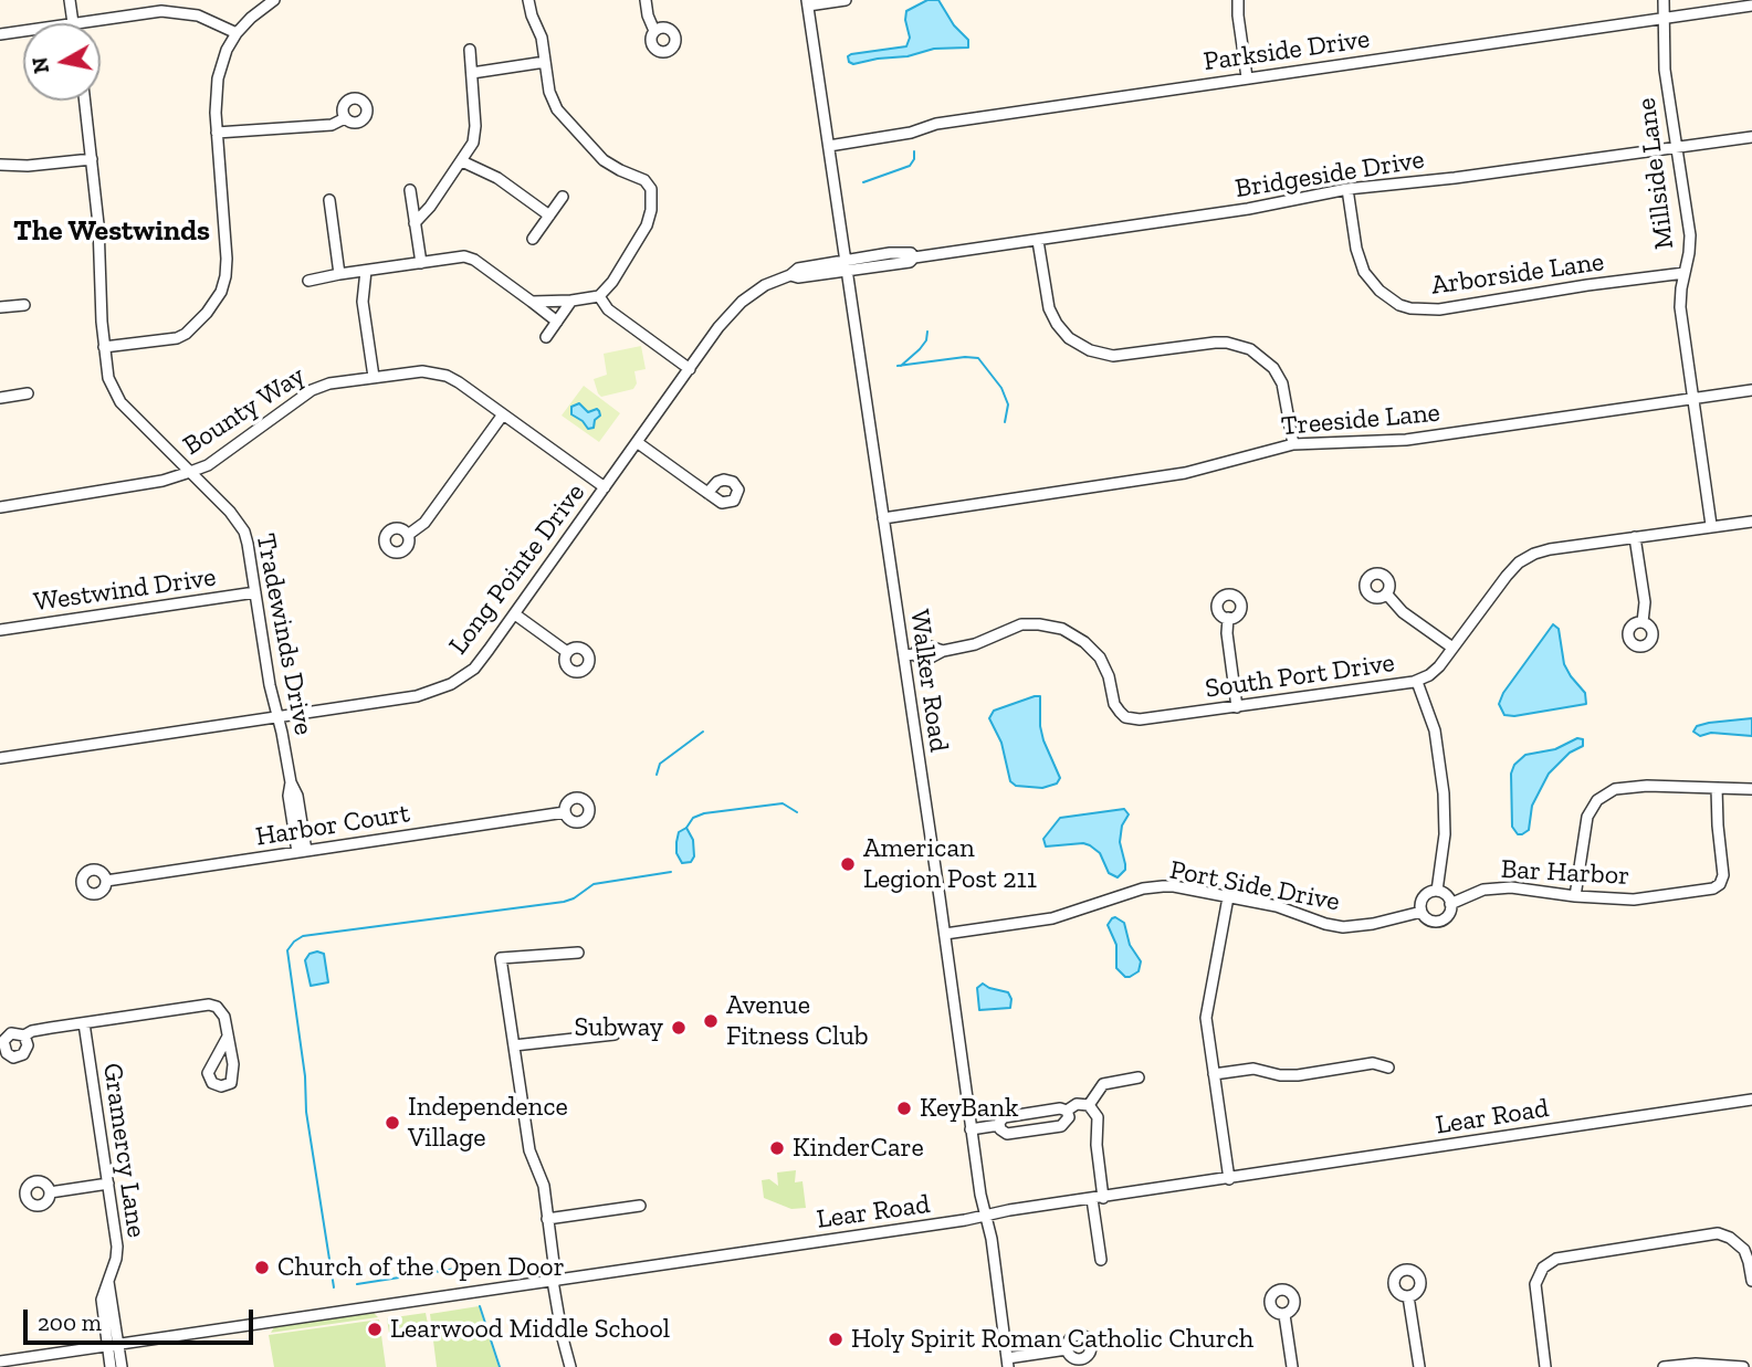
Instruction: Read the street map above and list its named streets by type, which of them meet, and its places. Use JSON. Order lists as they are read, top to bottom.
{
  "streets": {
    "street": [
      "Parkside Drive",
      "Millside Lane",
      "Bridgeside Drive",
      "Arborside Lane",
      "Bounty Way",
      "Treeside Lane",
      "Long Pointe Drive",
      "Westwind Drive",
      "Tradewinds Drive",
      "South Port Drive",
      "Walker Road",
      "Harbor Court",
      "Bar Harbor",
      "Port Side Drive",
      "Lear Road",
      "Gramercy Lane"
    ]
  },
  "crossings": [
    ["Parkside Drive", "Millside Lane"],
    ["Parkside Drive", "Walker Road"],
    ["Millside Lane", "Bridgeside Drive"],
    ["Millside Lane", "Arborside Lane"],
    ["Millside Lane", "Treeside Lane"],
    ["Millside Lane", "South Port Drive"],
    ["Bridgeside Drive", "Arborside Lane"],
    ["Bridgeside Drive", "Long Pointe Drive"],
    ["Bridgeside Drive", "Walker Road"],
    ["Bounty Way", "Long Pointe Drive"],
    ["Bounty Way", "Tradewinds Drive"],
    ["Treeside Lane", "Walker Road"],
    ["Long Pointe Drive", "Tradewinds Drive"],
    ["Long Pointe Drive", "Walker Road"],
    ["Westwind Drive", "Tradewinds Drive"],
    ["Tradewinds Drive", "Harbor Court"],
    ["South Port Drive", "Walker Road"],
    ["Walker Road", "Port Side Drive"],
    ["Walker Road", "Lear Road"],
    ["Bar Harbor", "Port Side Drive"],
    ["Lear Road", "Gramercy Lane"]
  ],
  "districts": ["The Westwinds"],
  "places": [
    "American Legion Post 211",
    "Avenue Fitness Club",
    "Subway",
    "KeyBank",
    "Independence Village",
    "KinderCare",
    "Church of the Open Door",
    "Learwood Middle School",
    "Holy Spirit Roman Catholic Church"
  ],
  "scale_bar": "200 m",
  "north": "left"
}
